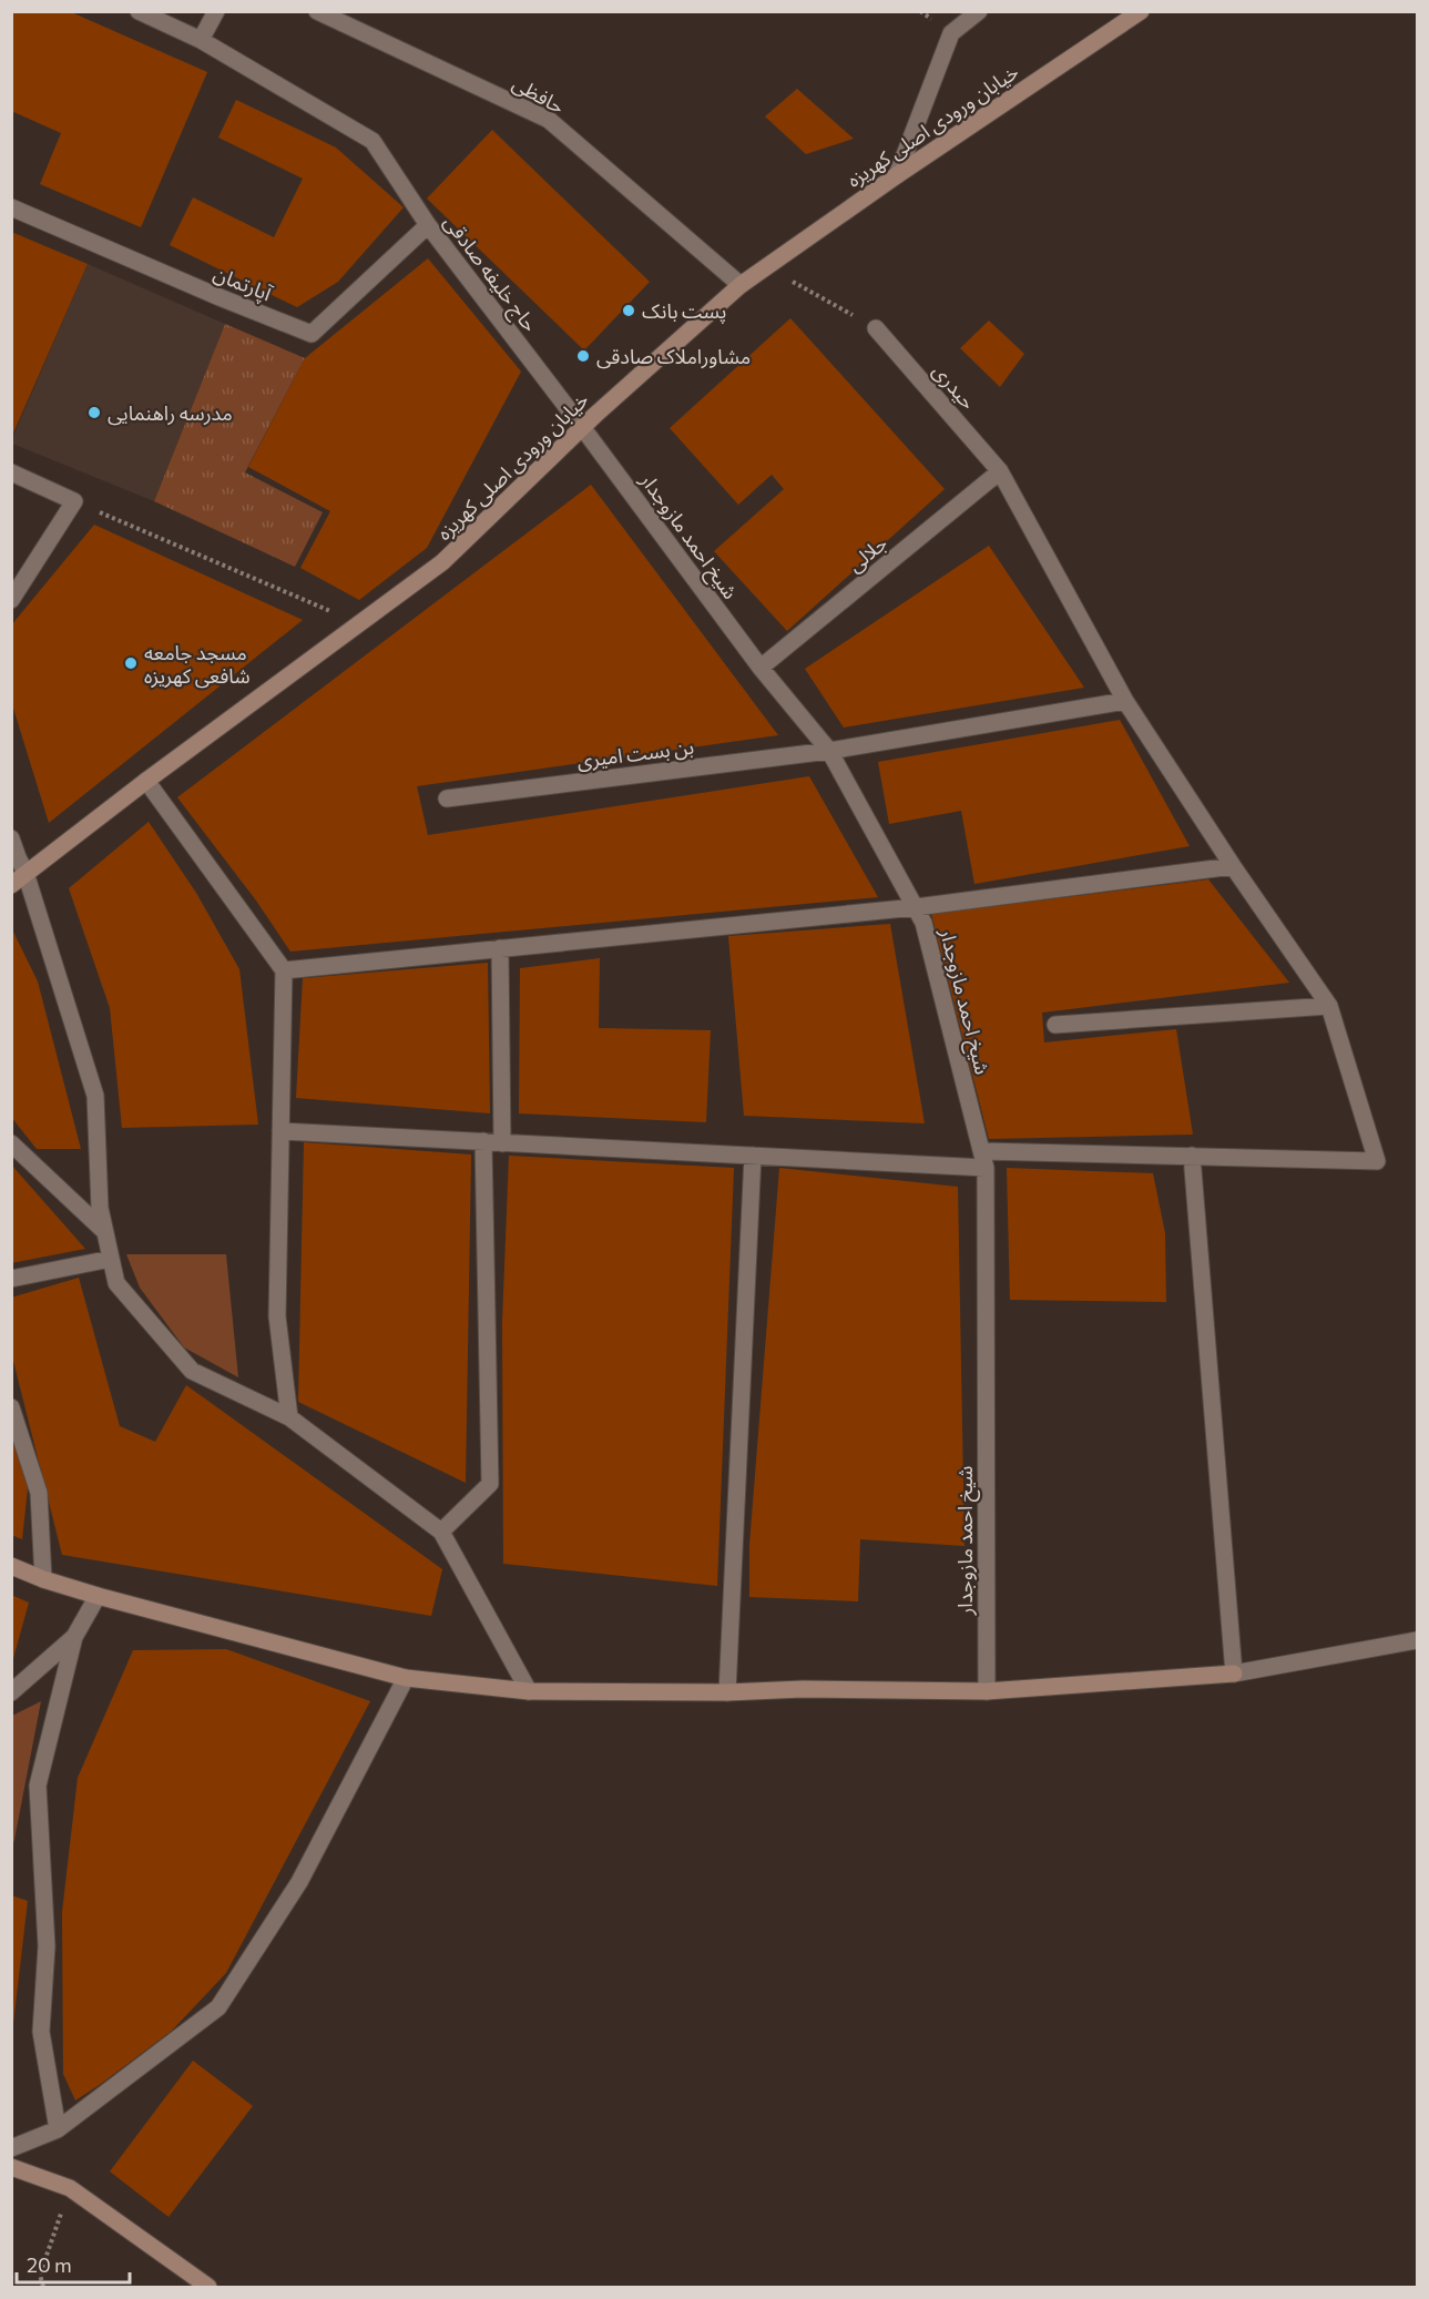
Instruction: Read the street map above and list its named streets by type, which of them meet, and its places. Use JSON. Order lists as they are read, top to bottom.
{
  "streets": {
    "street": [
      "حافظی",
      "خیابان ورودی اصلی کهریزه",
      "حاج خلیفه صادقی",
      "آپارتمان",
      "حیدری",
      "شیخ احمد مازوجدار",
      "جلالی",
      "بن بست امیری"
    ]
  },
  "crossings": [
    ["حافظی", "خیابان ورودی اصلی کهریزه"],
    ["خیابان ورودی اصلی کهریزه", "حاج خلیفه صادقی"],
    ["خیابان ورودی اصلی کهریزه", "شیخ احمد مازوجدار"],
    ["حاج خلیفه صادقی", "آپارتمان"],
    ["حاج خلیفه صادقی", "شیخ احمد مازوجدار"],
    ["حیدری", "جلالی"],
    ["حیدری", "بن بست امیری"],
    ["شیخ احمد مازوجدار", "جلالی"],
    ["شیخ احمد مازوجدار", "بن بست امیری"]
  ],
  "places": [
    "پست بانک",
    "مشاوراملاک صادقی",
    "مدرسه راهنمایی",
    "مسجد جامعه شافعی کهریزه"
  ],
  "scale_bar": "20 m"
}
